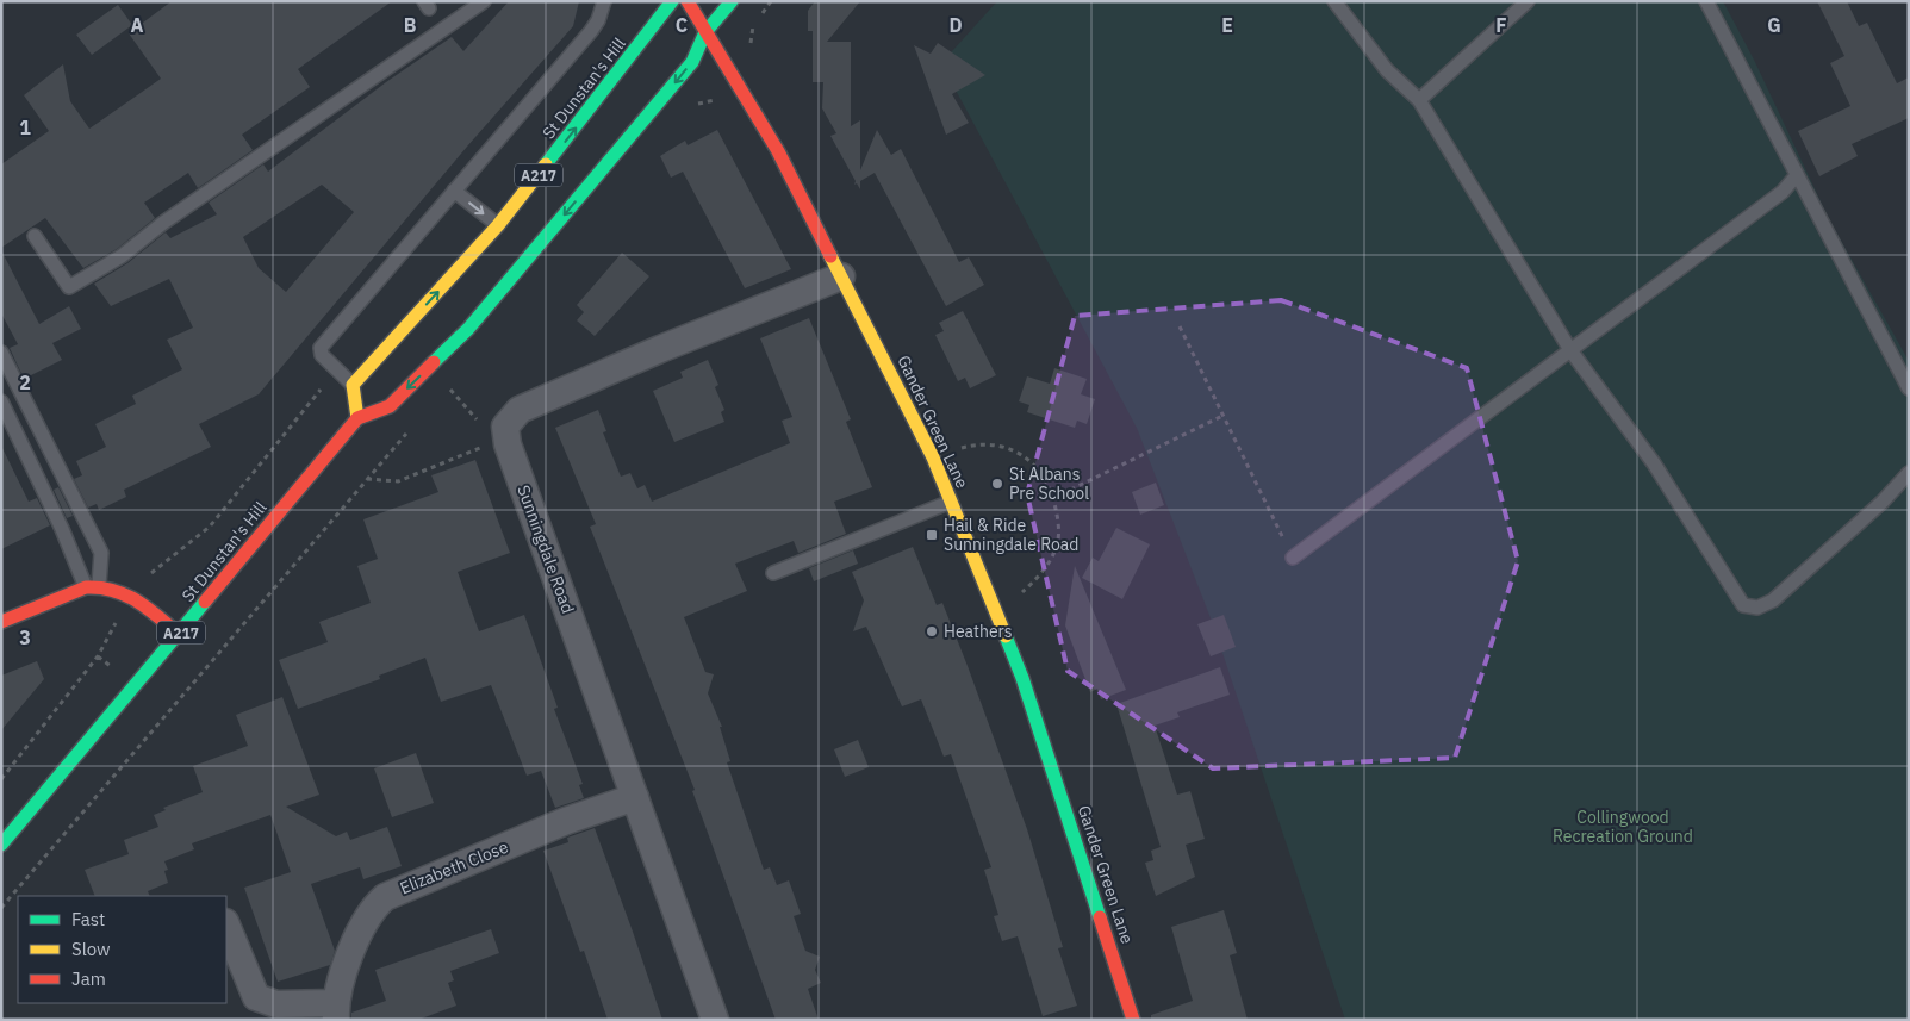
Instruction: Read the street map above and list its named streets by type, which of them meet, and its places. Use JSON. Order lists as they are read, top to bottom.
{
  "streets": {
    "main road": ["St Dunstan's Hill", "A217", "Gander Green Lane"],
    "street": ["Sunningdale Road", "Elizabeth Close"]
  },
  "crossings": [
    ["St Dunstan's Hill", "A217"],
    ["A217", "Gander Green Lane"],
    ["Sunningdale Road", "Elizabeth Close"]
  ],
  "parks": ["Collingwood Recreation Ground"],
  "places": {
    "other": ["St Albans Pre School", "Heathers"],
    "transit": ["Hail & Ride Sunningdale Road"]
  },
  "legend": ["Fast", "Slow", "Jam"],
  "grid": {
    "columns": [
      "A",
      "B",
      "C",
      "D",
      "E",
      "F",
      "G"
    ],
    "rows": ["1", "2", "3"]
  }
}
